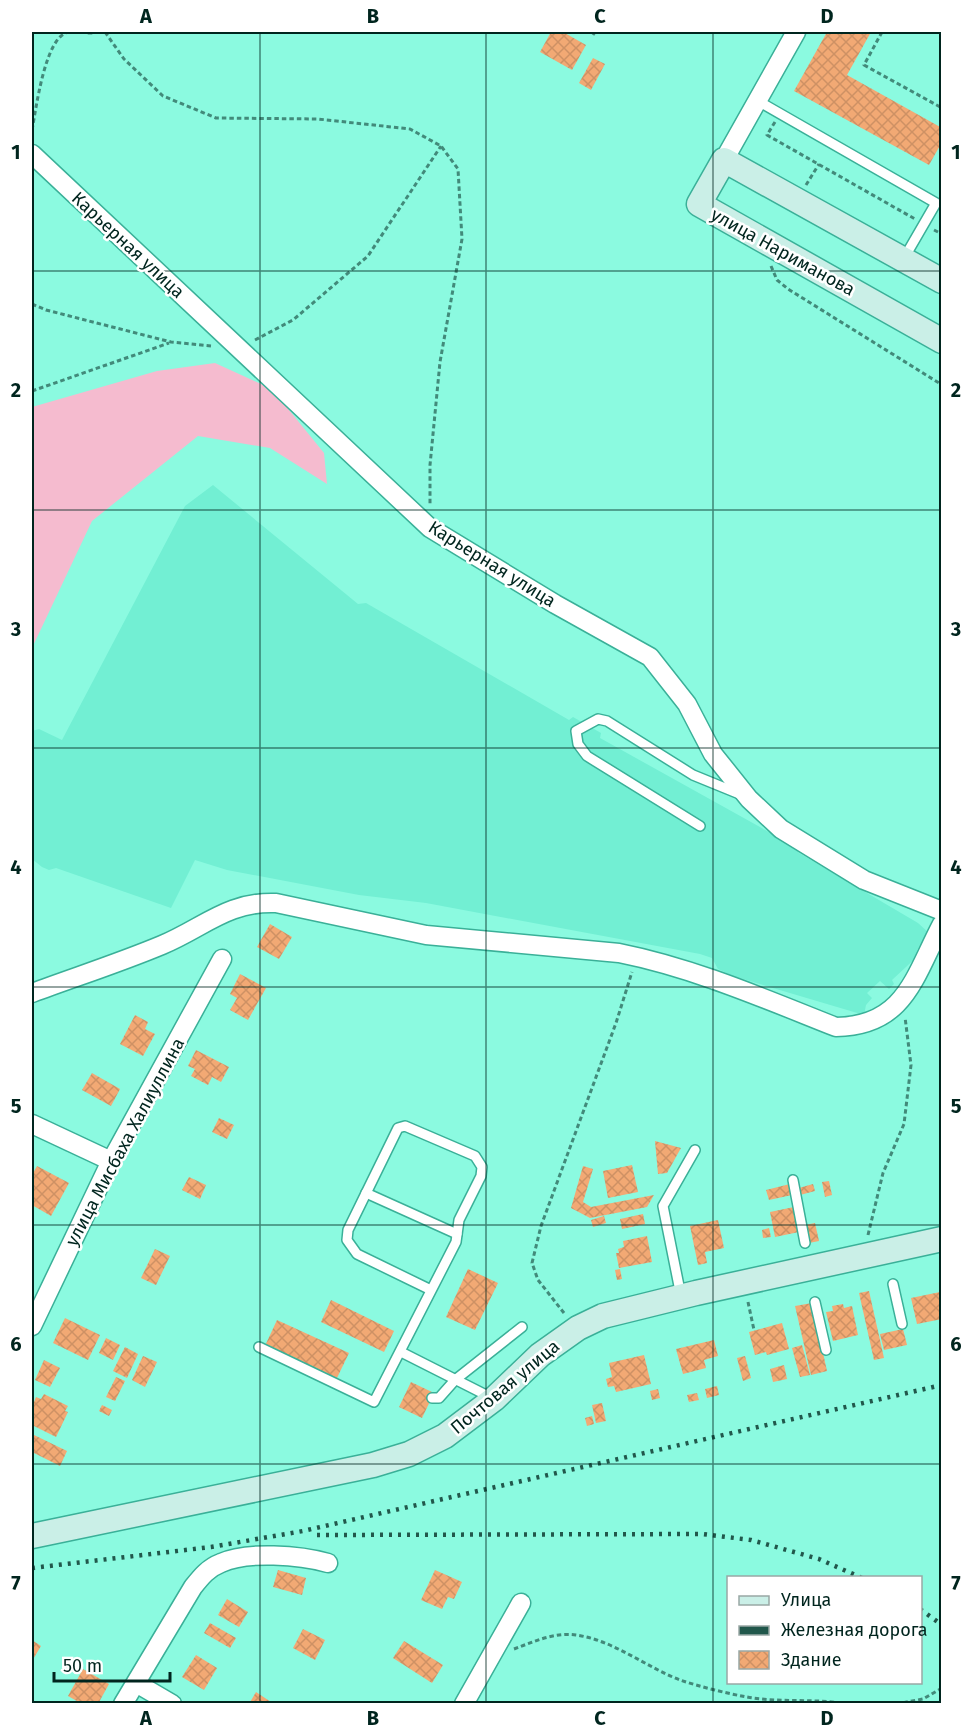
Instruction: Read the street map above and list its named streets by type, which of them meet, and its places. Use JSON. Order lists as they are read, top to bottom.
{
  "streets": {
    "street": [
      "Карьерная улица",
      "улица Нариманова",
      "улица Мисбаха Халиуллина",
      "Почтовая улица"
    ]
  },
  "legend": ["Улица", "Железная дорога", "Здание"],
  "scale_bar": "50 m",
  "grid": {
    "columns": [
      "A",
      "B",
      "C",
      "D"
    ],
    "rows": [
      "1",
      "2",
      "3",
      "4",
      "5",
      "6",
      "7"
    ]
  }
}
